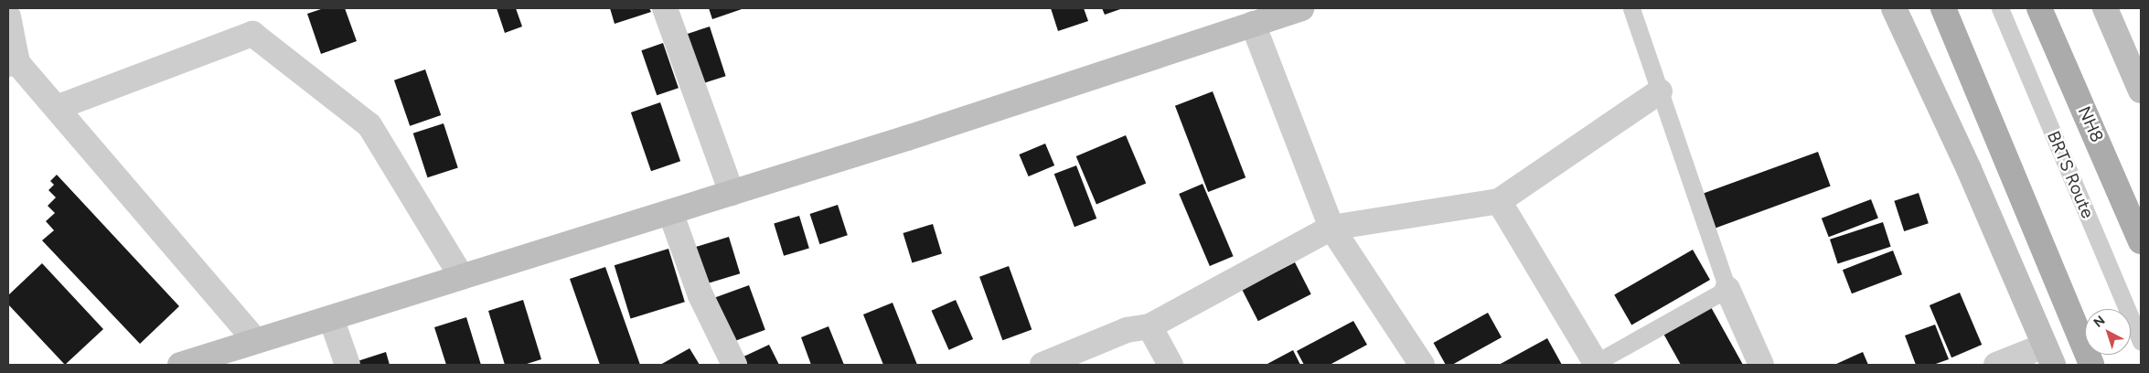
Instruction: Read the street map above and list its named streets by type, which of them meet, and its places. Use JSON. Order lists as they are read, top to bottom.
{
  "streets": {
    "main road": ["NH8"],
    "lane": ["BRTS Route"]
  },
  "north": "top left"
}
